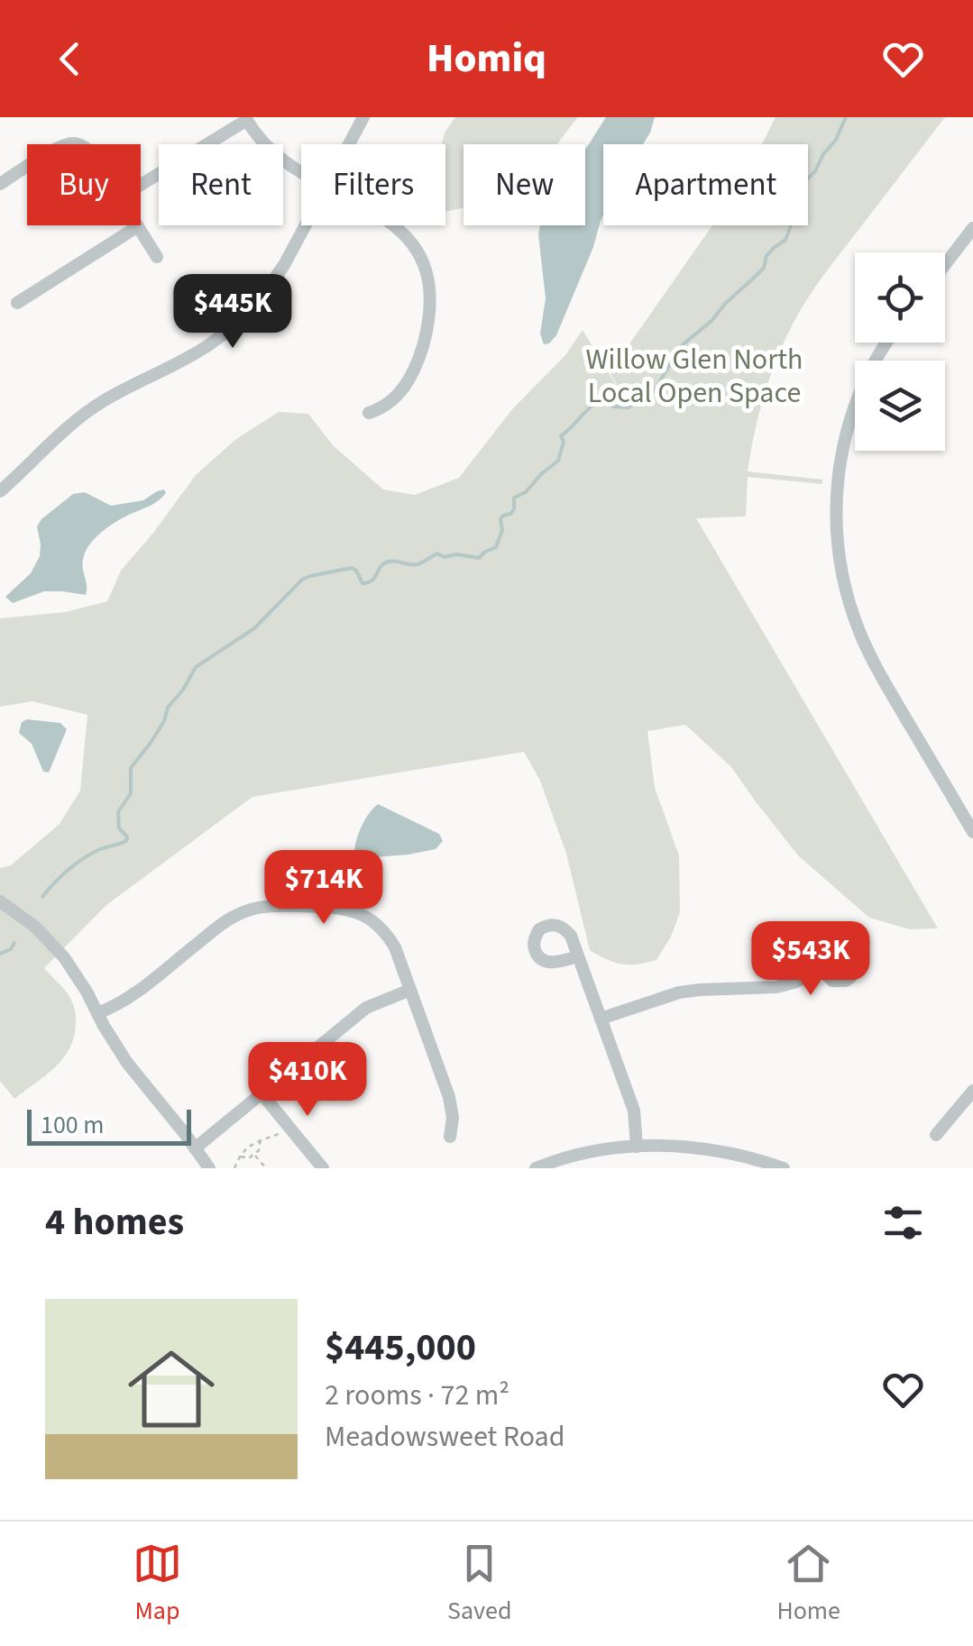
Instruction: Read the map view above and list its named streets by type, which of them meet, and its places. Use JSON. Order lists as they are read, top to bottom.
{
  "parks": ["Willow Glen North Local Open Space"],
  "scale_bar": "100 m",
  "page": {
    "header": "Homiq",
    "chip": [
      "Buy",
      "Rent",
      "Filters",
      "New",
      "Apartment"
    ],
    "price": [
      "$445K",
      "$714K",
      "$543K",
      "$410K"
    ],
    "scale": "100 m",
    "heading": "4 homes",
    "list": [
      {
        "name": "$445,000",
        "note": "2 rooms · 72 m² · Meadowsweet Road"
      }
    ],
    "tabs": ["Map", "Saved", "Home"]
  }
}
